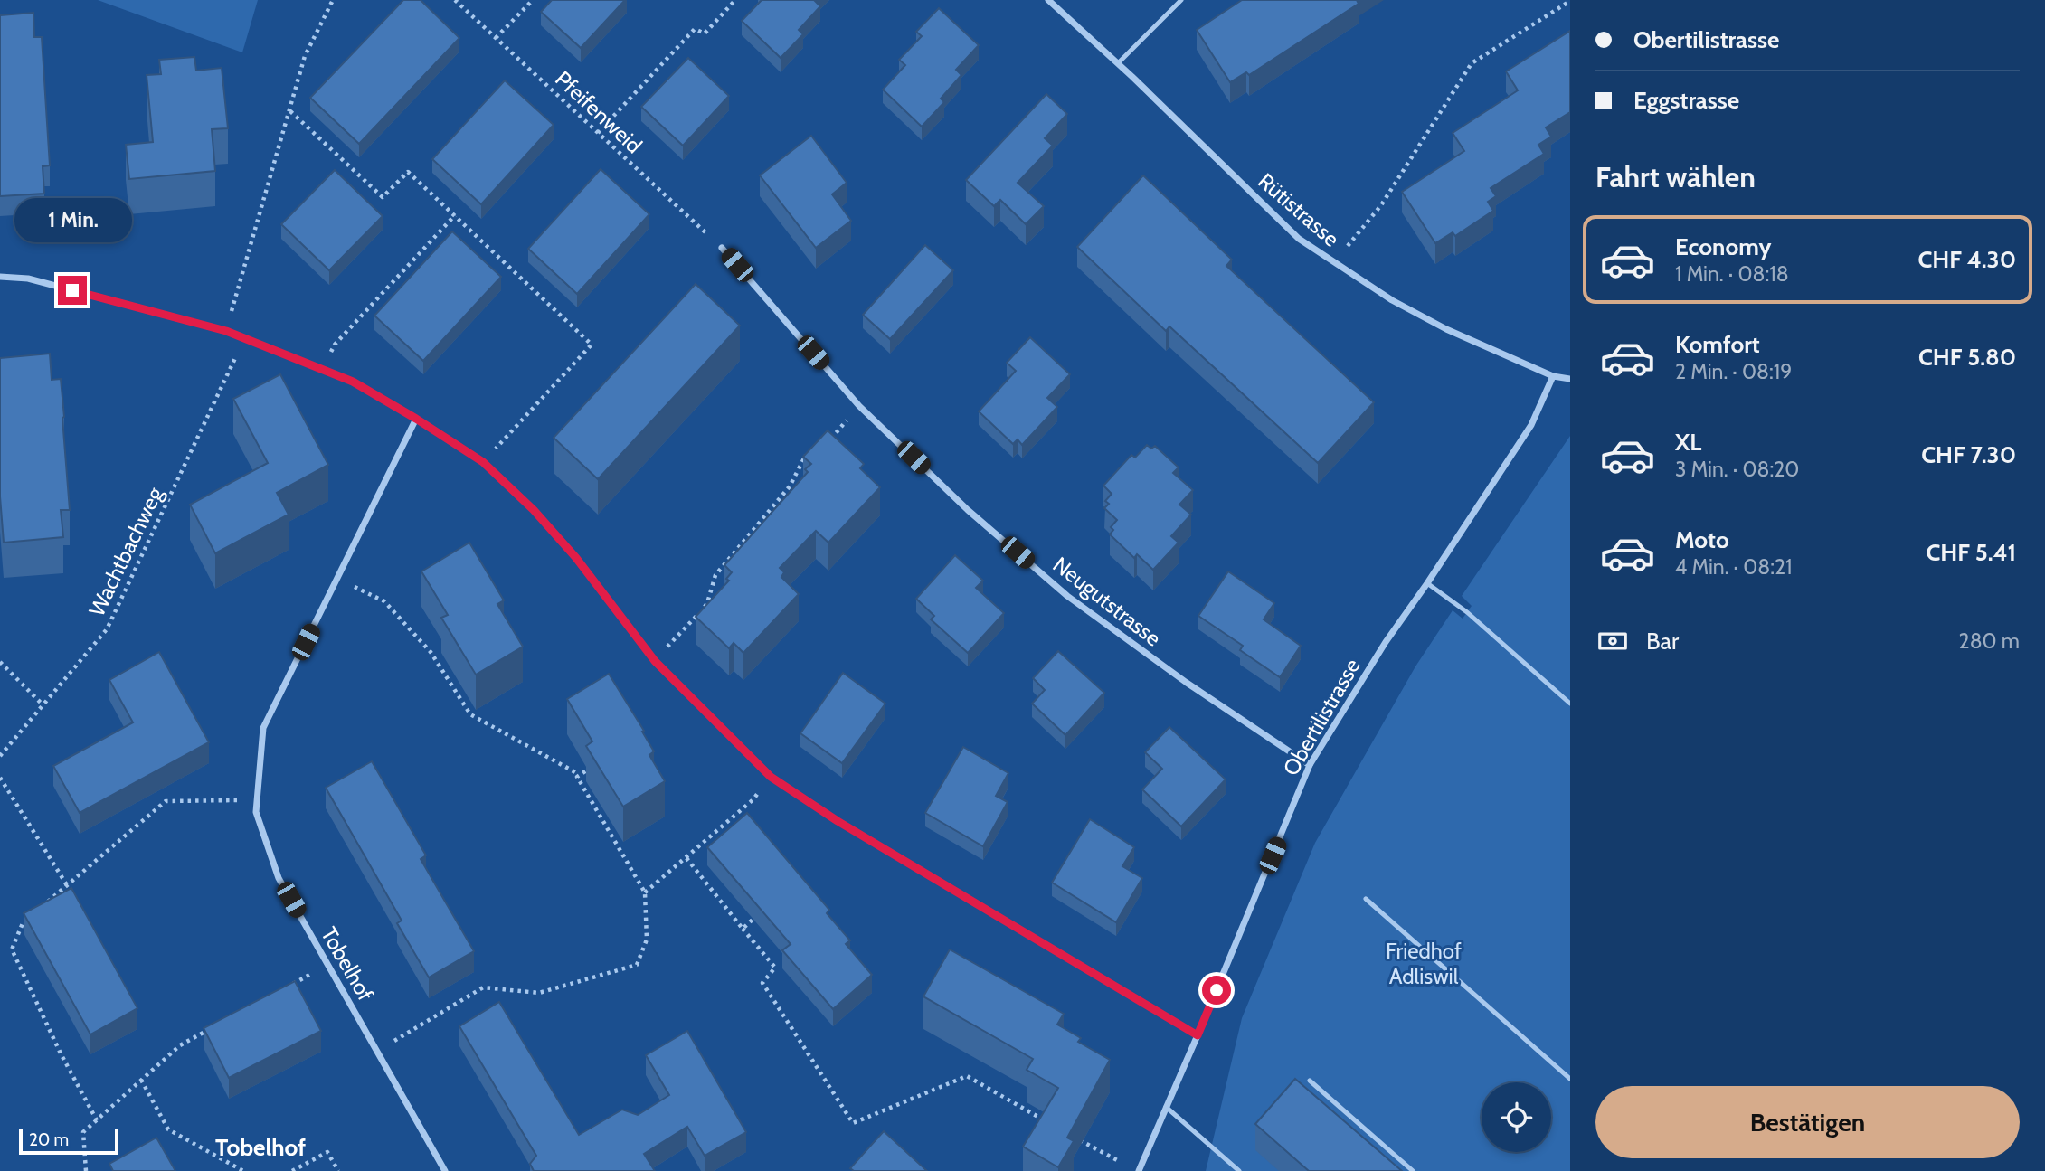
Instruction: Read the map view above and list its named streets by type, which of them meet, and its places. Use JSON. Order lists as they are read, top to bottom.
{
  "streets": {
    "street": [
      "Rütistrasse",
      "Neugutstrasse",
      "Obertilistrasse",
      "Tobelhof"
    ],
    "path": ["Pfeifenweid", "Wachtbachweg"]
  },
  "crossings": [
    ["Pfeifenweid", "Neugutstrasse"],
    ["Rütistrasse", "Obertilistrasse"],
    ["Neugutstrasse", "Obertilistrasse"]
  ],
  "districts": ["Tobelhof"],
  "parks": ["Friedhof Adliswil"],
  "scale_bar": "20 m",
  "page": {
    "banner": ["Obertilistrasse", "Eggstrasse"],
    "heading": "Fahrt wählen",
    "bubble": "1 Min.",
    "list": [
      {
        "name": "Economy",
        "note": "1 Min. · 08:18",
        "value": "CHF 4.30"
      },
      {
        "name": "Komfort",
        "note": "2 Min. · 08:19",
        "value": "CHF 5.80"
      },
      {
        "name": "XL",
        "note": "3 Min. · 08:20",
        "value": "CHF 7.30"
      },
      {
        "name": "Moto",
        "note": "4 Min. · 08:21",
        "value": "CHF 5.41"
      }
    ],
    "pay": ["Bar", "280 m"],
    "buttons": "Bestätigen",
    "scale": "20 m"
  }
}
